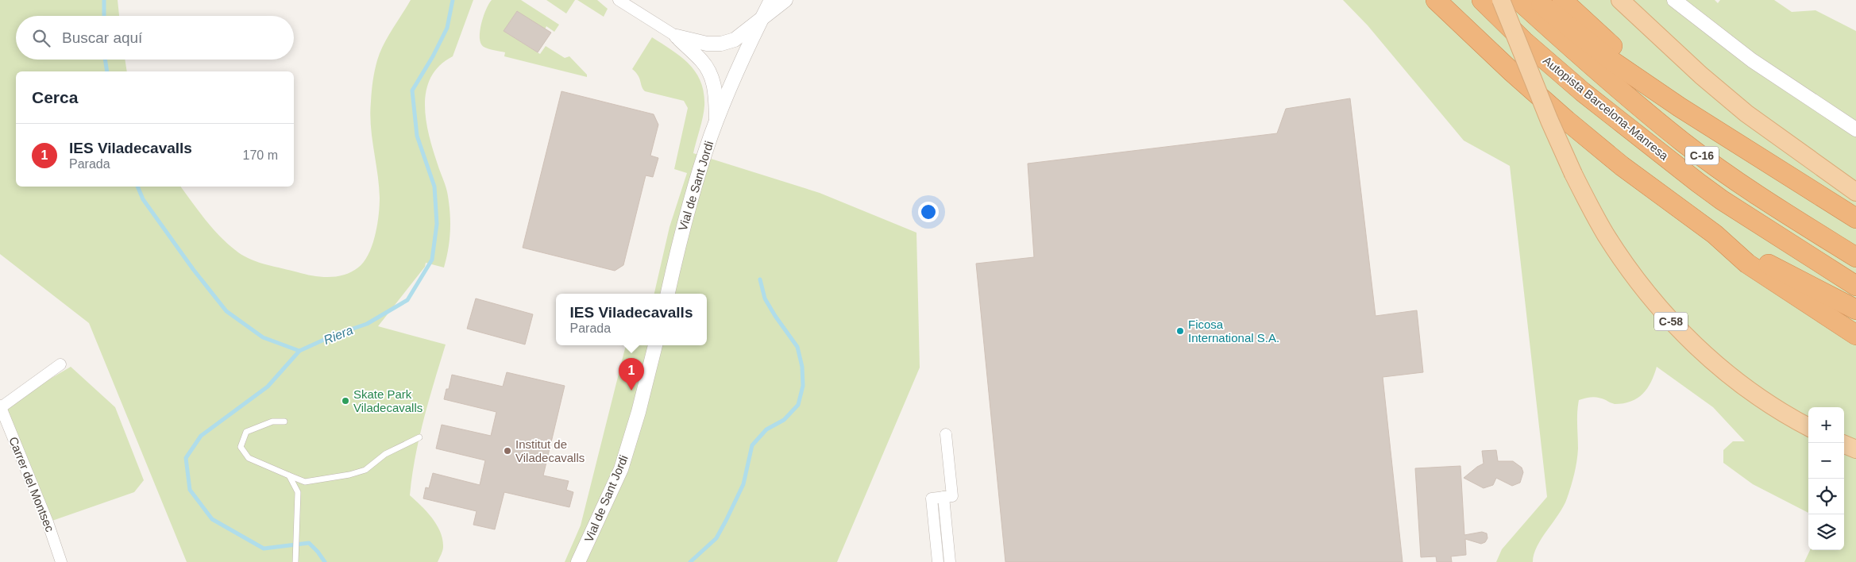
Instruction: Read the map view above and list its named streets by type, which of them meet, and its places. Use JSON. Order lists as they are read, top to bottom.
{
  "streets": {
    "highway": ["Autopista Barcelona-Manresa", "C-16"],
    "main road": ["C-58"],
    "street": ["Vial de Sant Jordi", "Carrer del Montsec"]
  },
  "water": ["Riera"],
  "places": ["Ficosa International S.A.", "Skate Park Viladecavalls", "Institut de Viladecavalls"],
  "page": {
    "search": "Buscar aquí",
    "heading": "Cerca",
    "list": [
      {
        "mark": "1",
        "name": "IES Viladecavalls",
        "note": "Parada",
        "value": "170 m"
      }
    ],
    "popup": ["IES Viladecavalls", "Parada"],
    "pins": "1",
    "map_buttons": ["+", "−"]
  }
}
